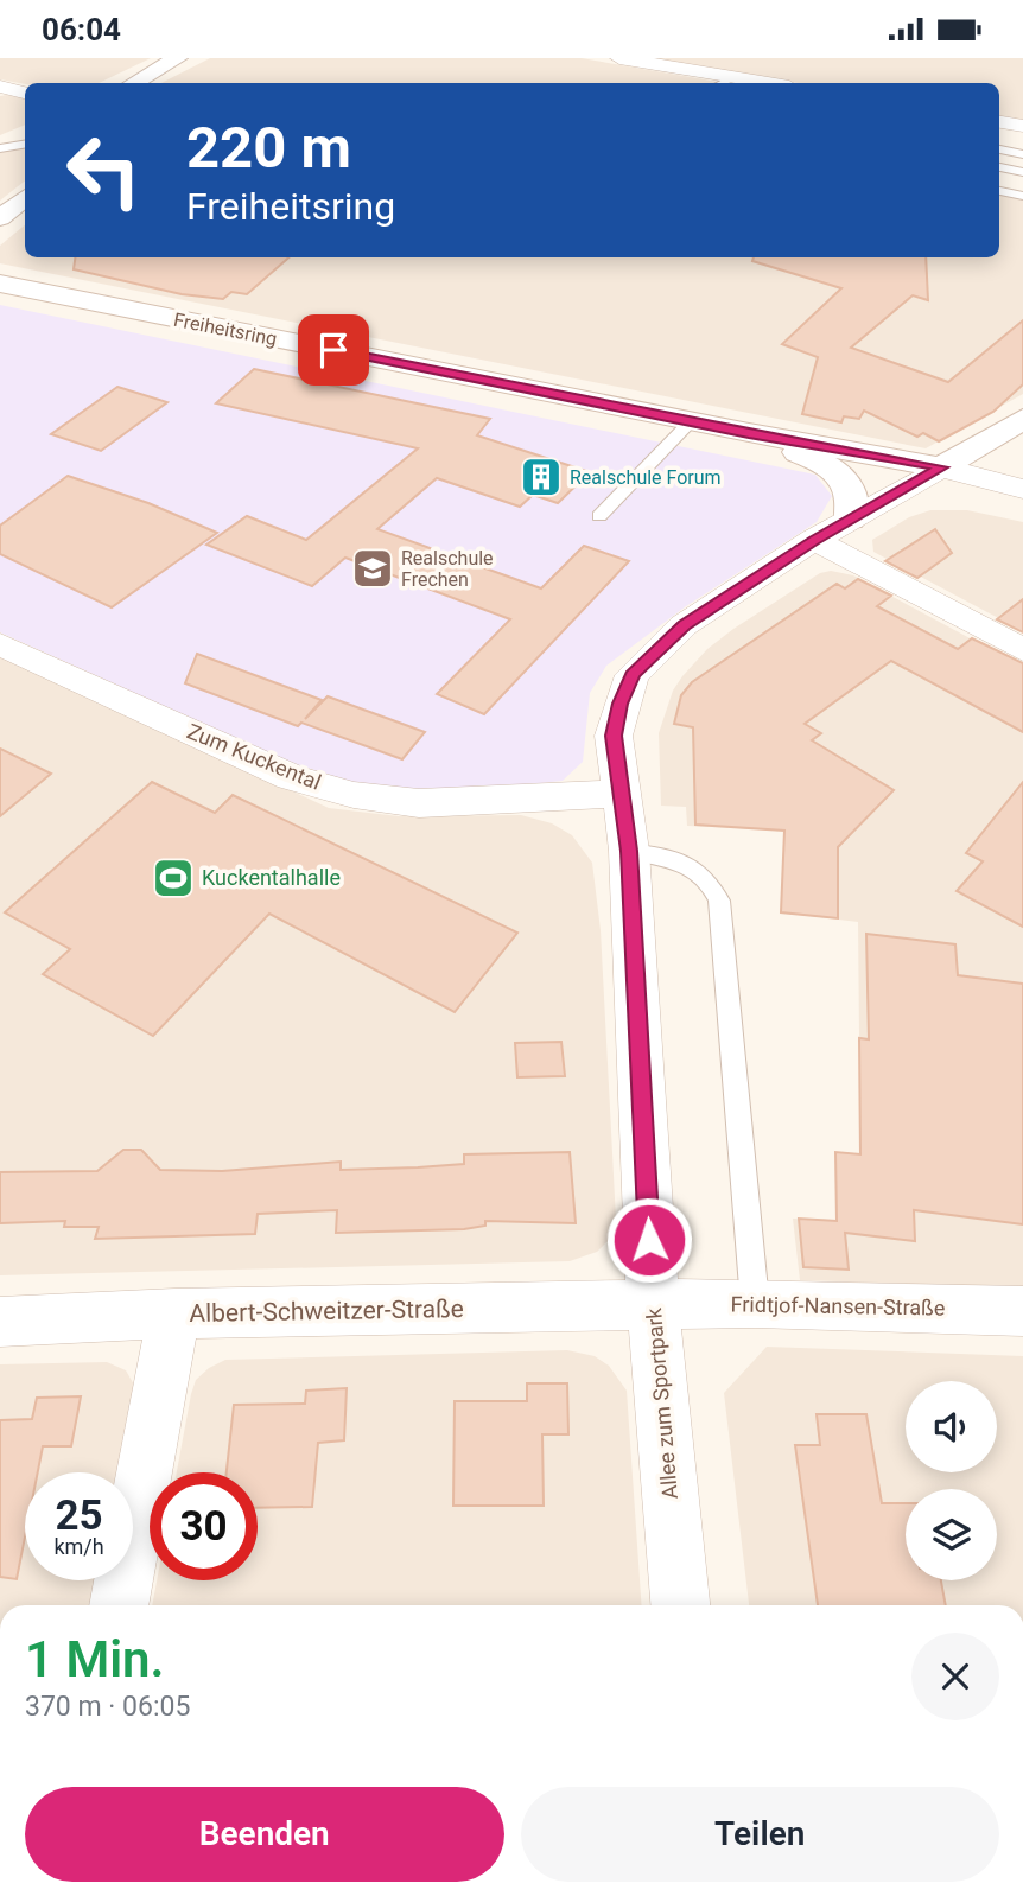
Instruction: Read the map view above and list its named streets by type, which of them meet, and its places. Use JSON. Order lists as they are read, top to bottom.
{
  "streets": {
    "main road": ["Freiheitsring"],
    "street": [
      "Zum Kuckental",
      "Fridtjof-Nansen-Straße",
      "Albert-Schweitzer-Straße",
      "Allee zum Sportpark"
    ]
  },
  "crossings": [
    ["Freiheitsring", "Allee zum Sportpark"],
    ["Zum Kuckental", "Allee zum Sportpark"],
    ["Fridtjof-Nansen-Straße", "Albert-Schweitzer-Straße"],
    ["Fridtjof-Nansen-Straße", "Allee zum Sportpark"],
    ["Albert-Schweitzer-Straße", "Allee zum Sportpark"]
  ],
  "places": {
    "building": ["Realschule Forum"],
    "school or university": ["Realschule Frechen"],
    "sports": ["Kuckentalhalle"]
  },
  "page": {
    "status": "06:04",
    "turn": ["220 m", "Freiheitsring"],
    "speed": "25 km/h",
    "limit": "30",
    "heading": ["1 Min.", "370 m · 06:05"],
    "buttons": ["Beenden", "Teilen"]
  }
}
